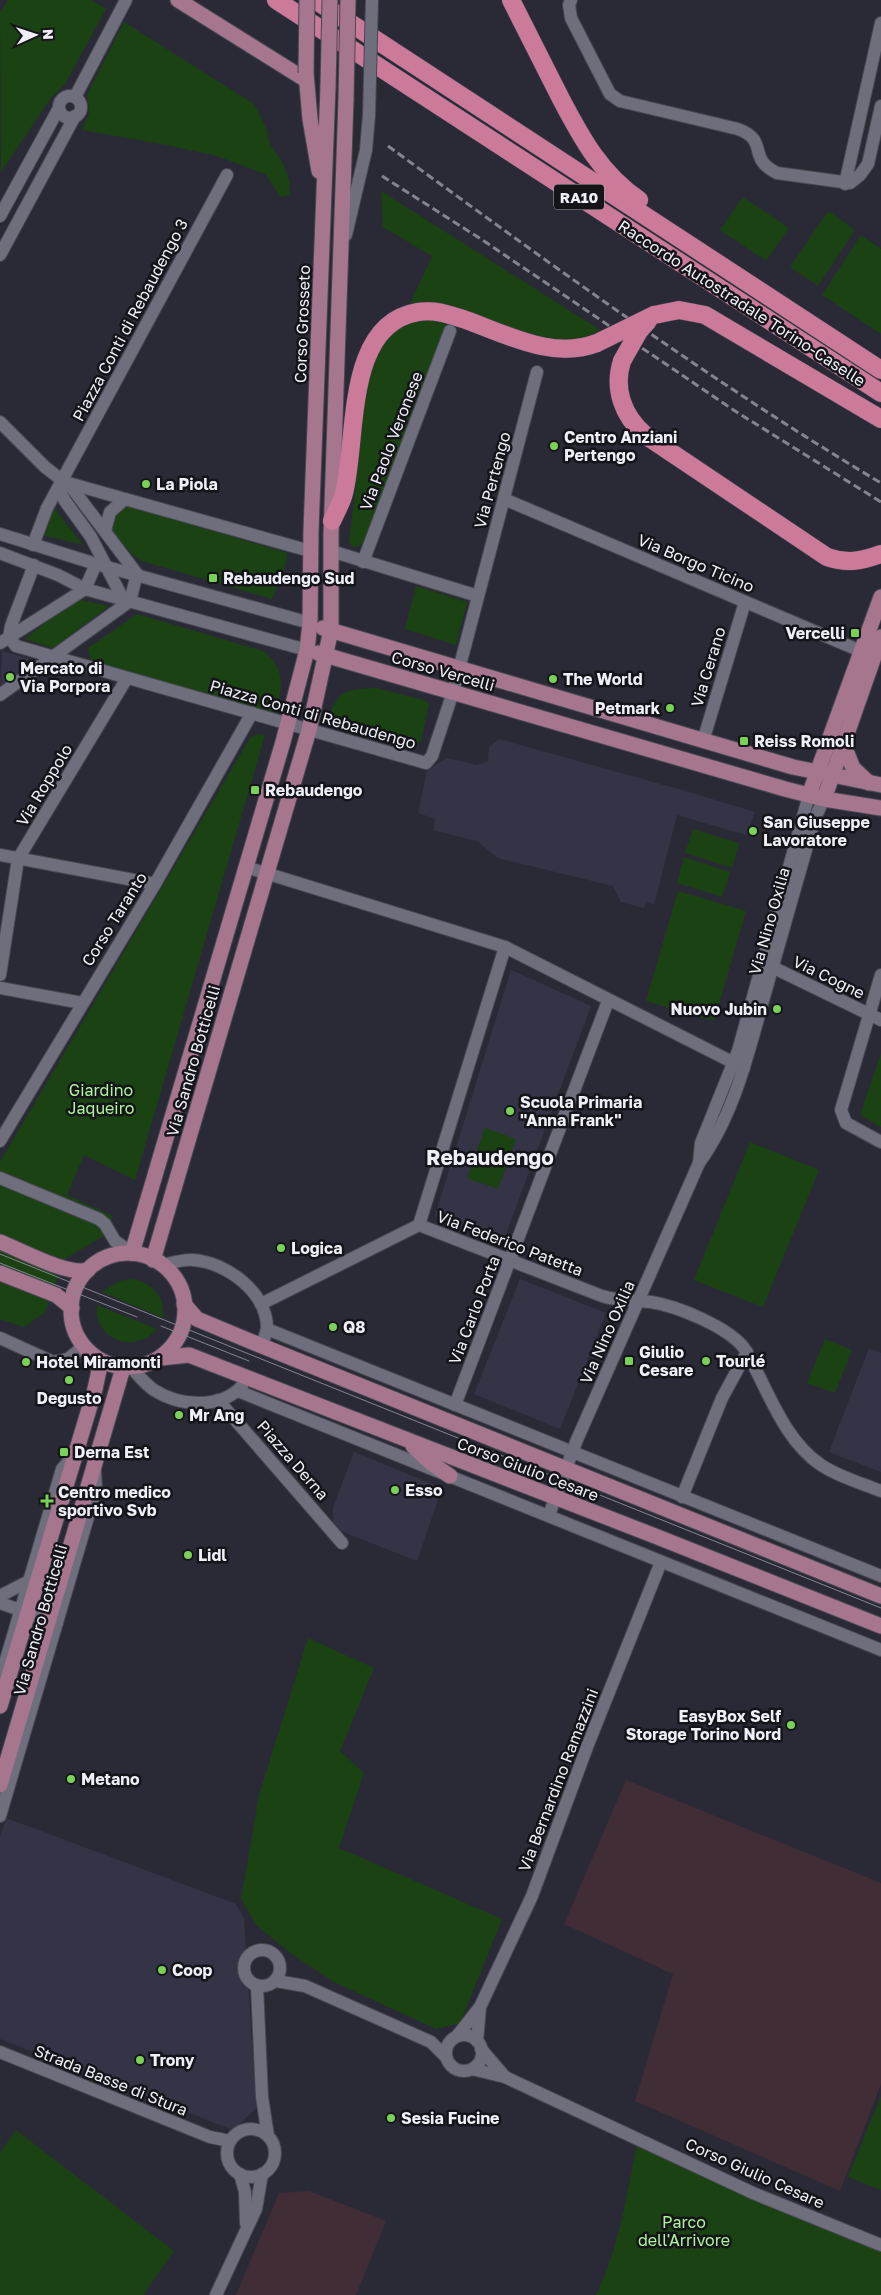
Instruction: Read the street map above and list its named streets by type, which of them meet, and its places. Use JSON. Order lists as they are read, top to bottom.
{
  "streets": {
    "highway": ["RA10", "Raccordo Autostradale Torino-Caselle"],
    "main road": [
      "Corso Grosseto",
      "Corso Vercelli",
      "Via Sandro Botticelli",
      "Corso Giulio Cesare"
    ],
    "street": [
      "Piazza Conti di Rebaudengo 3",
      "Via Paolo Veronese",
      "Via Pertengo",
      "Via Borgo Ticino",
      "Via Cerano",
      "Piazza Conti di Rebaudengo",
      "Via Roppolo",
      "Corso Taranto",
      "Via Nino Oxilia",
      "Via Cogne",
      "Via Federico Patetta",
      "Via Carlo Porta",
      "Piazza Derna",
      "Via Bernardino Ramazzini",
      "Strada Basse di Stura"
    ]
  },
  "crossings": [
    ["RA10", "Raccordo Autostradale Torino-Caselle"],
    ["Corso Grosseto", "Corso Vercelli"],
    ["Corso Grosseto", "Via Sandro Botticelli"],
    ["Via Pertengo", "Via Borgo Ticino"],
    ["Via Pertengo", "Piazza Conti di Rebaudengo"],
    ["Via Borgo Ticino", "Via Cerano"],
    ["Via Cerano", "Corso Vercelli"],
    ["Corso Vercelli", "Piazza Conti di Rebaudengo"],
    ["Corso Vercelli", "Via Nino Oxilia"],
    ["Corso Vercelli", "Via Sandro Botticelli"],
    ["Piazza Conti di Rebaudengo", "Via Roppolo"],
    ["Piazza Conti di Rebaudengo", "Corso Taranto"],
    ["Piazza Conti di Rebaudengo", "Via Sandro Botticelli"],
    ["Via Nino Oxilia", "Via Cogne"],
    ["Via Nino Oxilia", "Via Federico Patetta"],
    ["Via Nino Oxilia", "Corso Giulio Cesare"],
    ["Via Sandro Botticelli", "Corso Giulio Cesare"],
    ["Via Federico Patetta", "Via Carlo Porta"],
    ["Via Carlo Porta", "Corso Giulio Cesare"]
  ],
  "districts": ["Rebaudengo"],
  "parks": ["Giardino Jaqueiro", "Parco dell'Arrivore"],
  "places": {
    "other": [
      "Centro Anziani Pertengo",
      "La Piola",
      "Mercato di Via Porpora",
      "The World",
      "Petmark",
      "San Giuseppe Lavoratore",
      "Nuovo Jubin",
      "Scuola Primaria \"Anna Frank\"",
      "Logica",
      "Q8",
      "Tourlé",
      "Hotel Miramonti",
      "Degusto",
      "Mr Ang",
      "Esso",
      "Lidl",
      "EasyBox Self Storage Torino Nord",
      "Metano",
      "Coop",
      "Trony",
      "Sesia Fucine"
    ],
    "transit": [
      "Rebaudengo Sud",
      "Vercelli",
      "Reiss Romoli",
      "Rebaudengo",
      "Giulio Cesare",
      "Derna Est"
    ],
    "health": ["Centro medico sportivo Svb"]
  },
  "north": "right"
}
